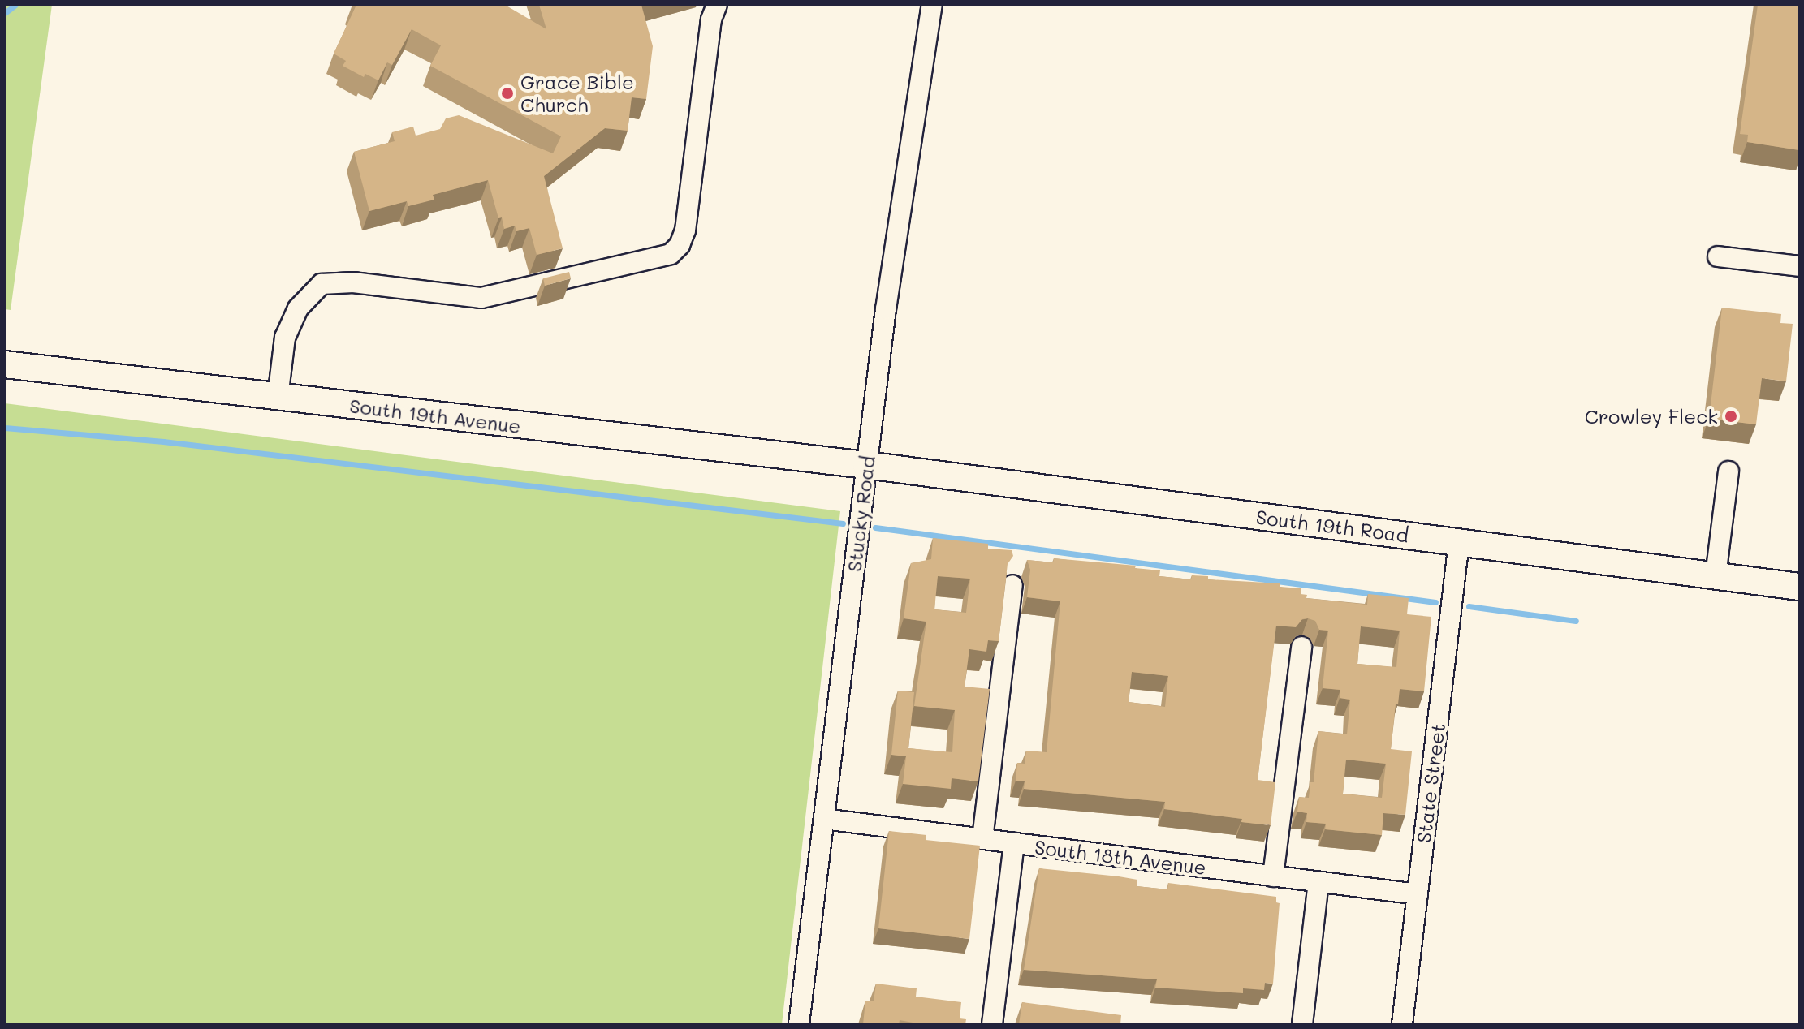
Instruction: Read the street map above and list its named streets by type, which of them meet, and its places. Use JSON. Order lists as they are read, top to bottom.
{
  "streets": {
    "main road": ["South 19th Avenue", "South 19th Road"],
    "street": ["Stucky Road", "State Street", "South 18th Avenue"]
  },
  "crossings": [
    ["South 19th Avenue", "Stucky Road"],
    ["South 19th Avenue", "South 19th Road"],
    ["Stucky Road", "South 19th Road"],
    ["Stucky Road", "South 18th Avenue"],
    ["South 19th Road", "State Street"],
    ["State Street", "South 18th Avenue"]
  ],
  "places": ["Grace Bible Church", "Crowley Fleck"]
}
